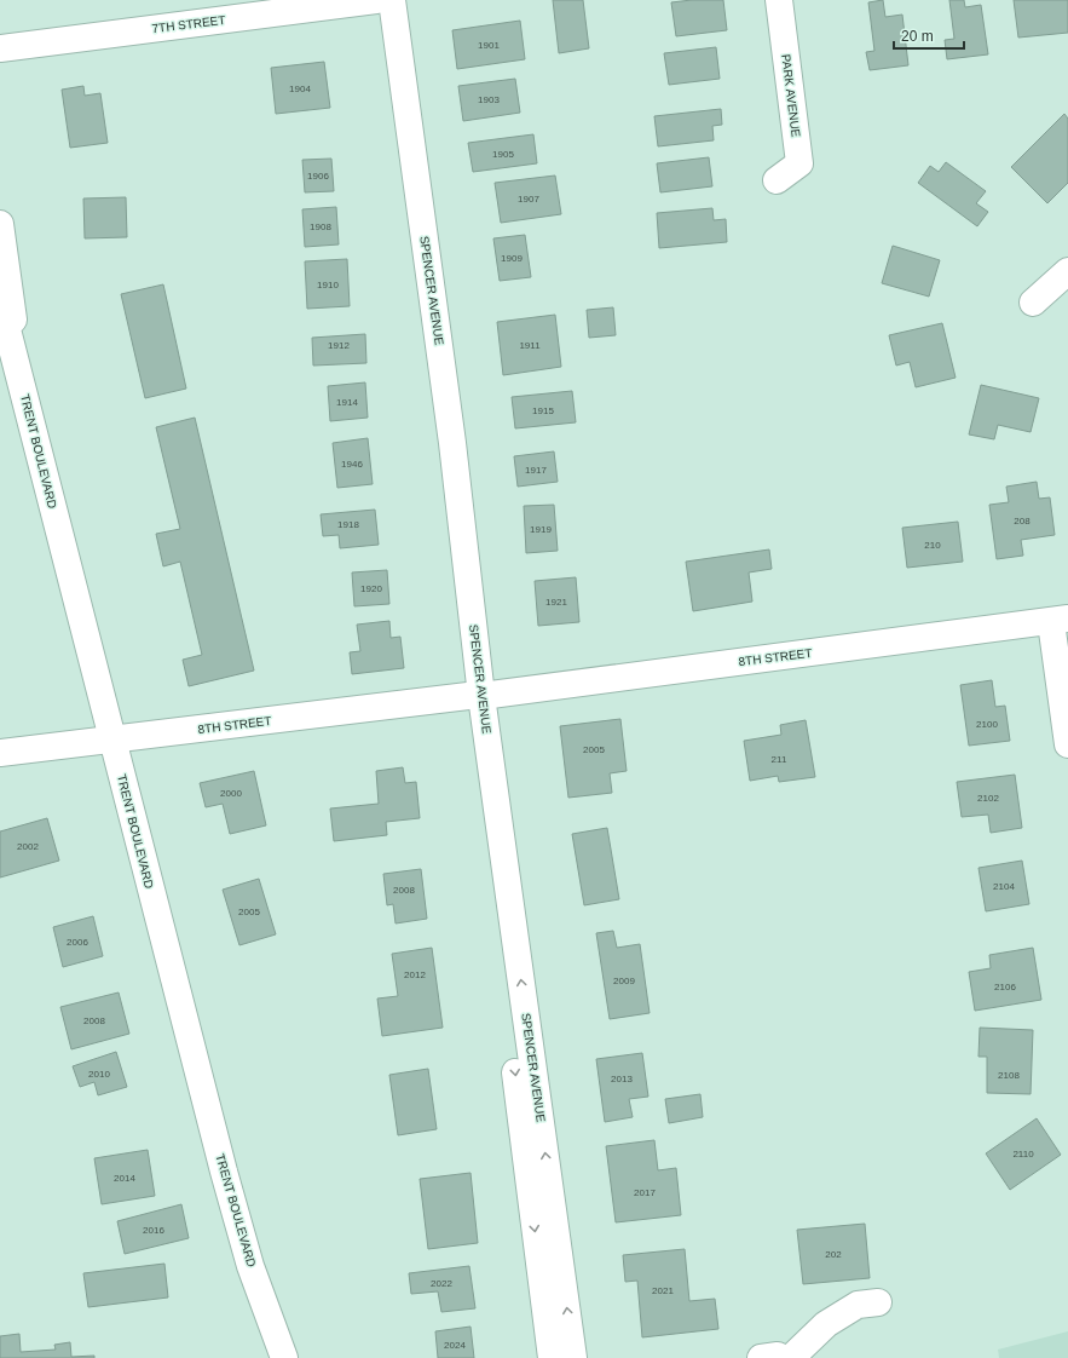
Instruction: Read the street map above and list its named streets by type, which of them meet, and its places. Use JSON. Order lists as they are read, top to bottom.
{
  "streets": {
    "street": [
      "7TH STREET",
      "PARK AVENUE",
      "SPENCER AVENUE",
      "TRENT BOULEVARD",
      "8TH STREET"
    ]
  },
  "crossings": [
    ["SPENCER AVENUE", "8TH STREET"],
    ["TRENT BOULEVARD", "8TH STREET"]
  ],
  "house_numbers": [
    "1901",
    "1904",
    "1903",
    "1905",
    "1906",
    "1907",
    "1908",
    "1909",
    "1910",
    "1912",
    "1911",
    "1914",
    "1915",
    "1946",
    "1917",
    "208",
    "1918",
    "1919",
    "210",
    "1920",
    "1921",
    "2100",
    "2005",
    "211",
    "2000",
    "2102",
    "2002",
    "2104",
    "2008",
    "2005",
    "2006",
    "2012",
    "2009",
    "2106",
    "2008",
    "2010",
    "2108",
    "2013",
    "2110",
    "2014",
    "2017",
    "2016",
    "202",
    "2022",
    "2021",
    "2024"
  ],
  "scale_bar": "20 m"
}
